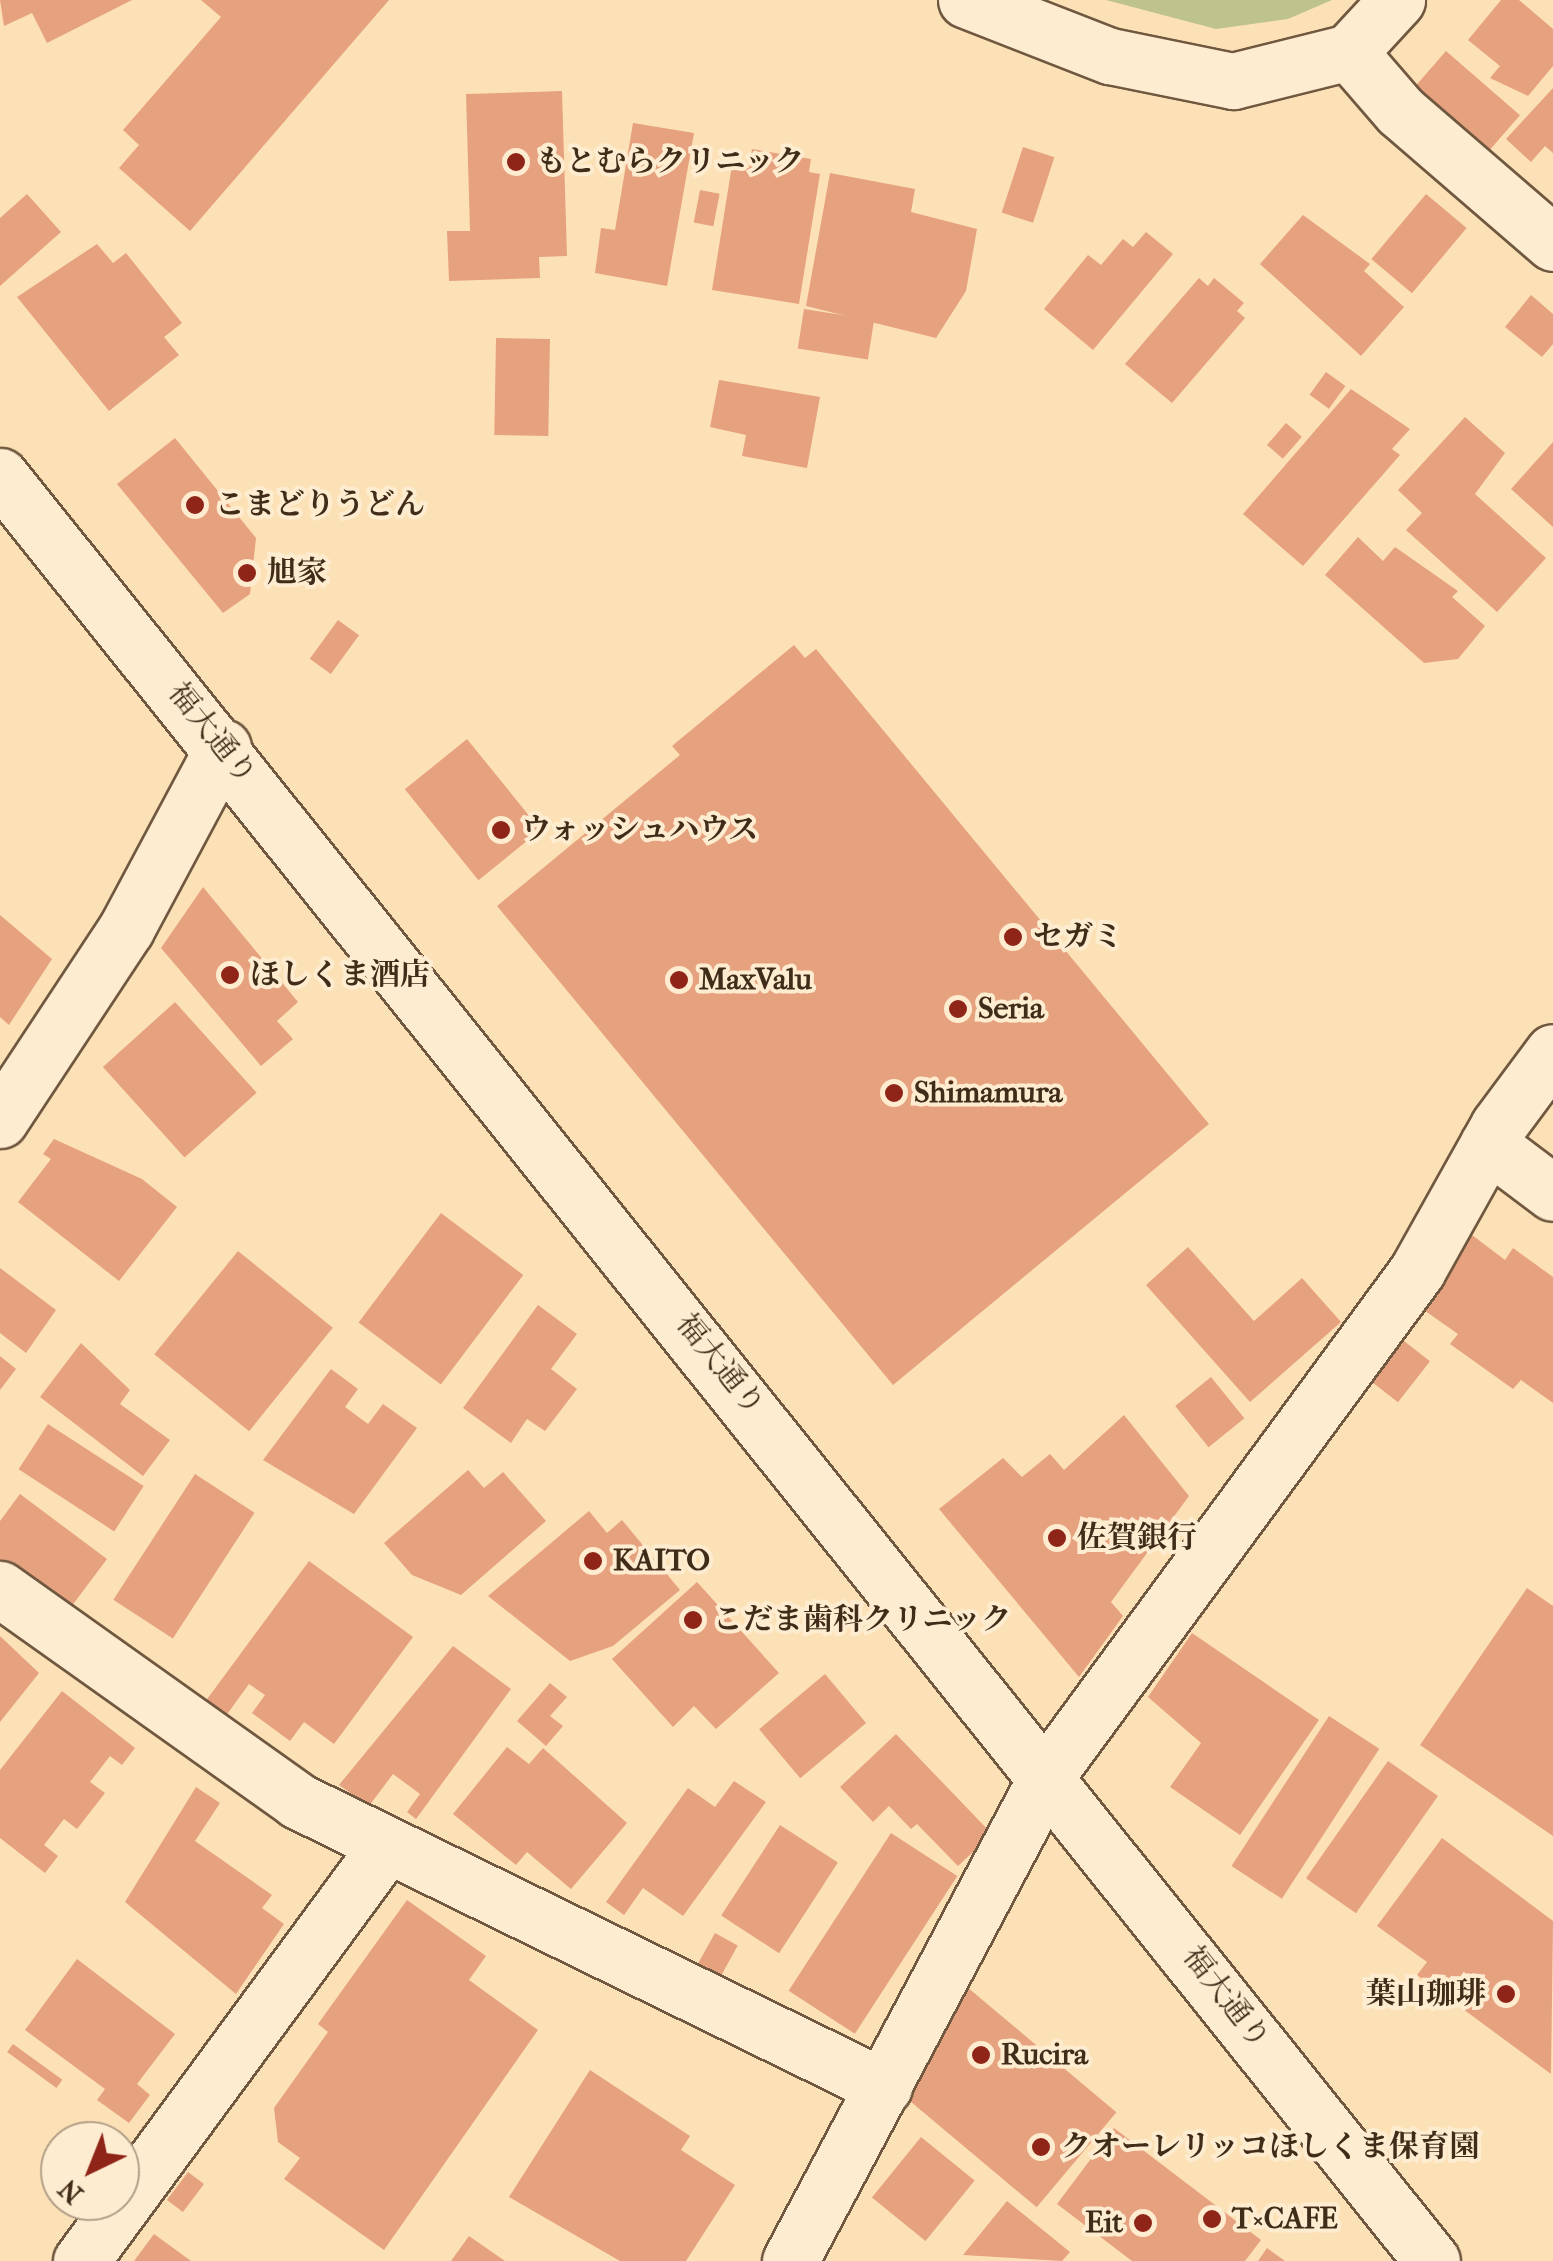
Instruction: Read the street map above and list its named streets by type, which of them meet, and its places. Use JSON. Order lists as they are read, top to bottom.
{
  "streets": {
    "street": ["福大通り"]
  },
  "places": [
    "もとむらクリニック",
    "こまどりうどん",
    "旭家",
    "ウォッシュハウス",
    "セガミ",
    "ほしくま酒店",
    "MaxValu",
    "Seria",
    "Shimamura",
    "佐賀銀行",
    "KAITO",
    "こだま歯科クリニック",
    "葉山珈琲",
    "Rucira",
    "クオーレリッコほしくま保育園",
    "T×CAFE",
    "Eit"
  ],
  "north": "bottom left"
}
